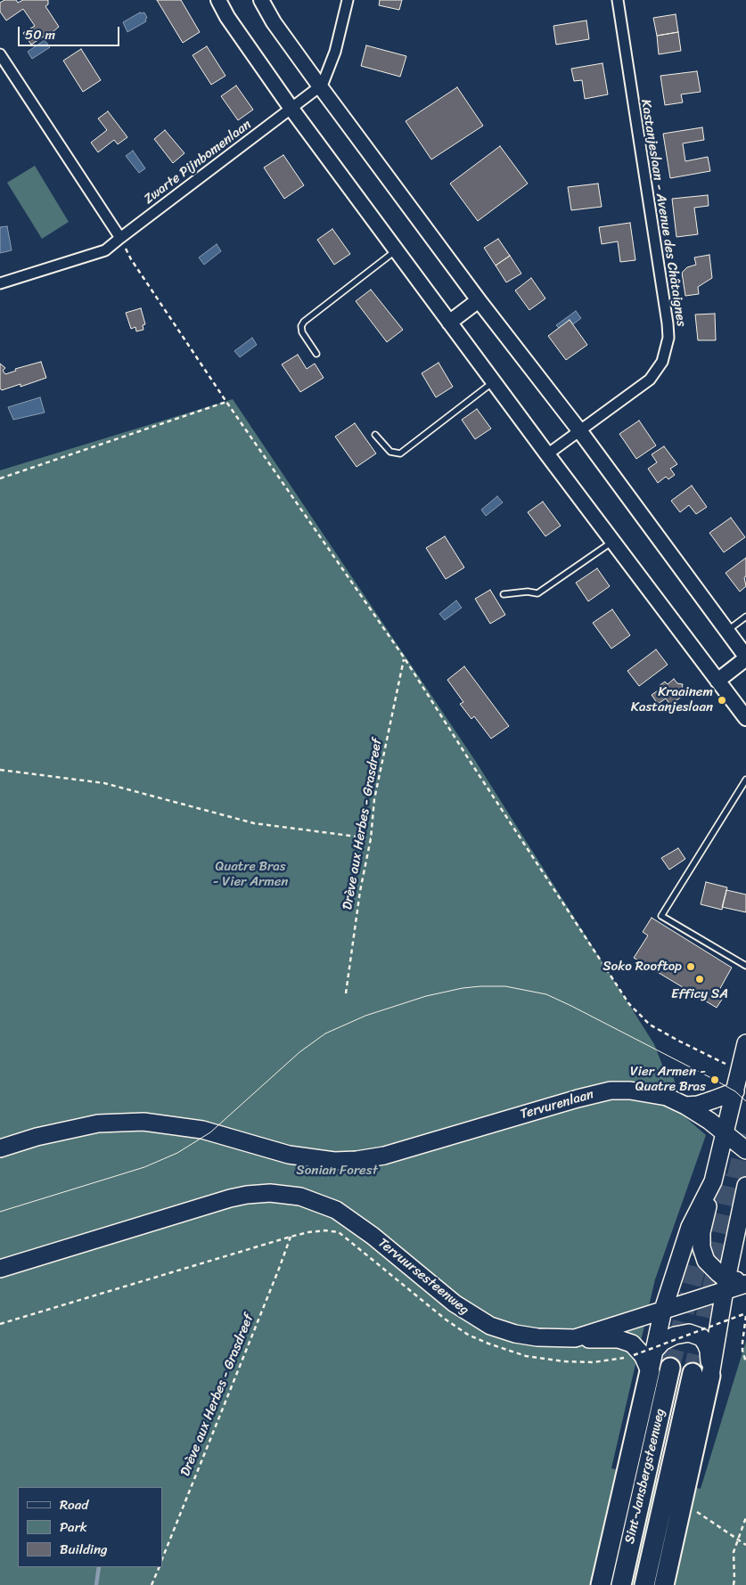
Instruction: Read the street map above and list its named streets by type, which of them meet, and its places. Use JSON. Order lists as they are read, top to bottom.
{
  "streets": {
    "highway": ["Sint-Jansbergsteenweg"],
    "main road": ["Tervurenlaan", "Tervuursesteenweg"],
    "street": ["Zwarte Pijnbomenlaan", "Kastanjeslaan - Avenue des Châtaignes"],
    "path": ["Drève aux Herbes - Grasdreef"]
  },
  "parks": ["Quatre Bras - Vier Armen", "Sonian Forest"],
  "places": [
    "Kraainem Kastanjeslaan",
    "Soko Rooftop",
    "Efficy SA",
    "Vier Armen - Quatre Bras"
  ],
  "legend": ["Road", "Park", "Building"],
  "scale_bar": "50 m"
}
